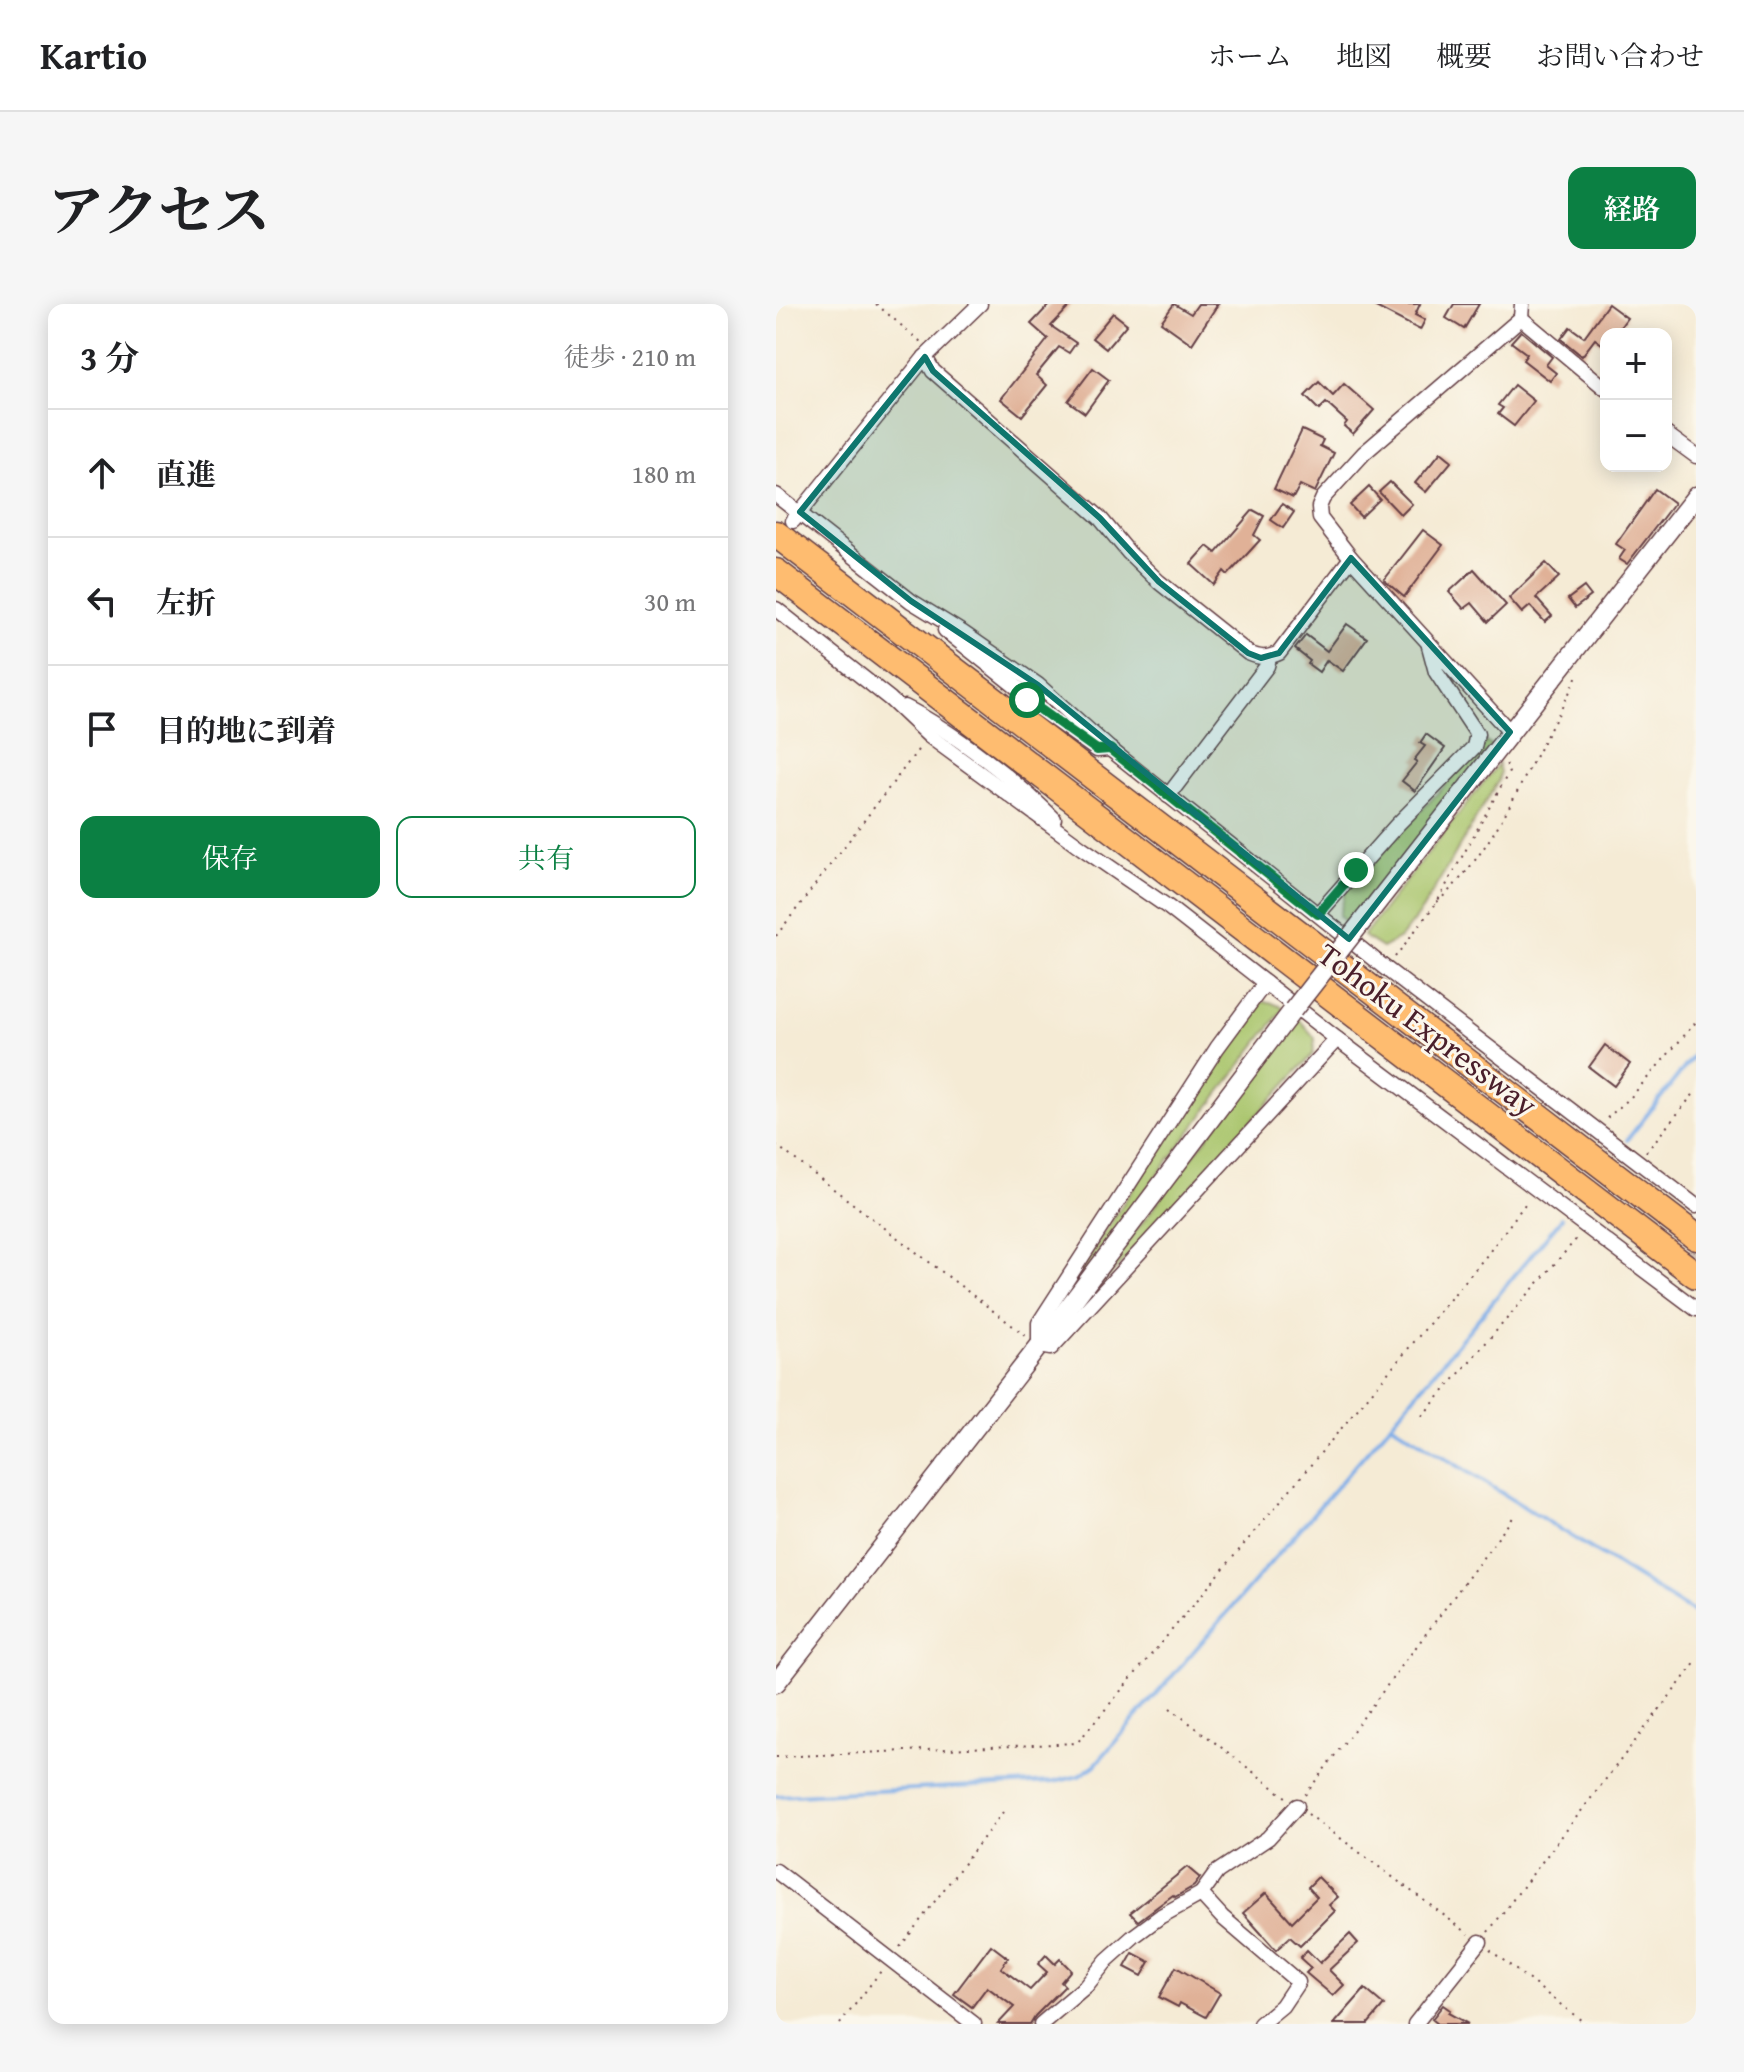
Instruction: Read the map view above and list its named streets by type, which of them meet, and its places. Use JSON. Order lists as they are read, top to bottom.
{
  "streets": {
    "highway": ["Tohoku Expressway"]
  },
  "page": {
    "header": "Kartio",
    "nav": [
      "ホーム",
      "地図",
      "概要",
      "お問い合わせ"
    ],
    "title": "アクセス",
    "buttons": [
      "経路",
      ["保存", "共有"]
    ],
    "heading": ["3 分", "徒歩 · 210 m"],
    "map_buttons": ["+", "−"],
    "list": [
      ["直進", "180 m"],
      ["左折", "30 m"],
      "目的地に到着"
    ]
  }
}
